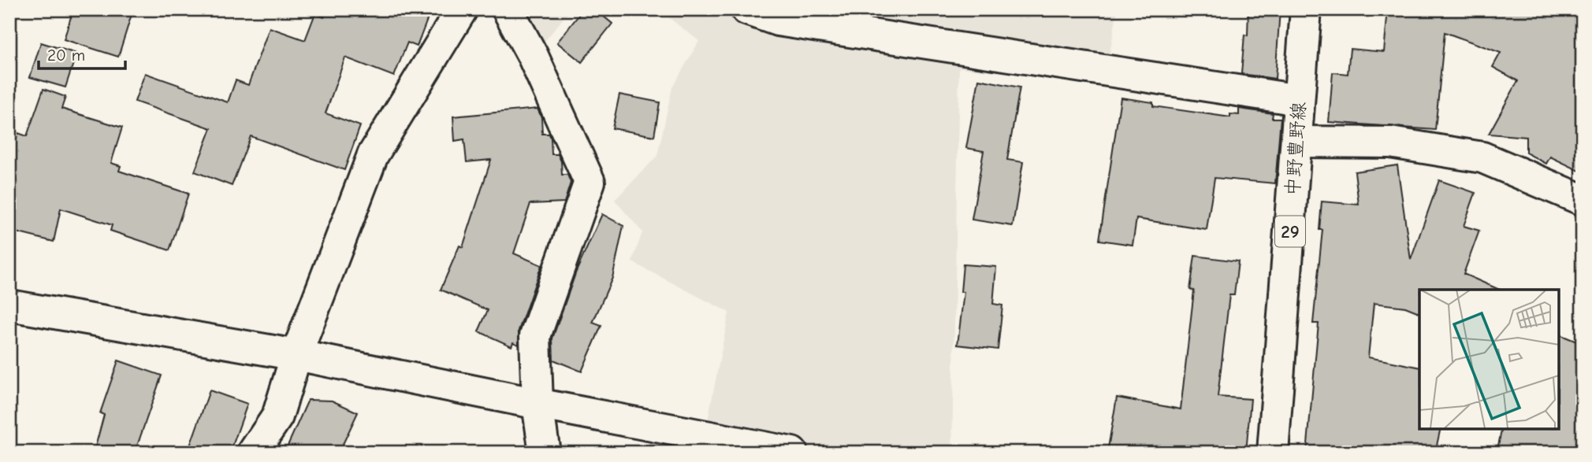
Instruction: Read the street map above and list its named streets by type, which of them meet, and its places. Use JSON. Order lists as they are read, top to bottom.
{
  "streets": {
    "street": ["中野豊野線", "29"]
  },
  "scale_bar": "20 m"
}
